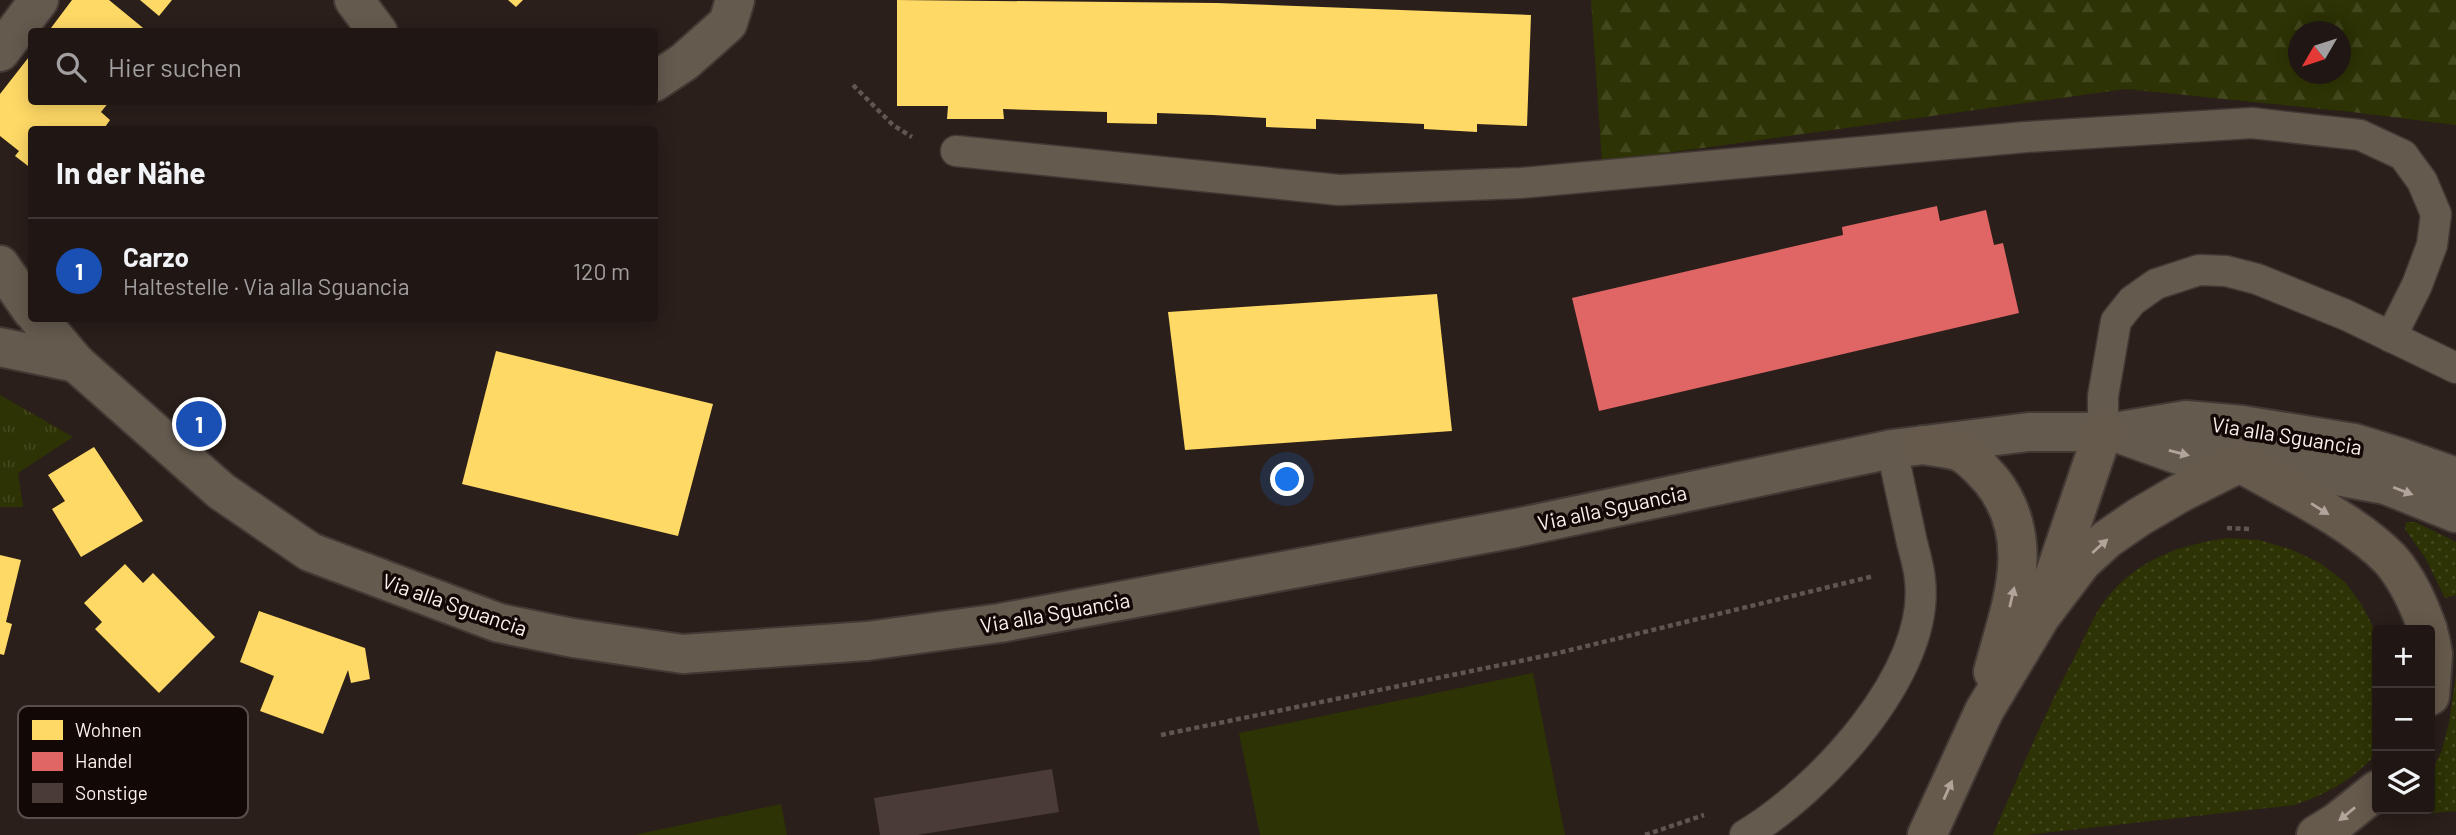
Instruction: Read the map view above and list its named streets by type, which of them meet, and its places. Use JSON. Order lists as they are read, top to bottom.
{
  "streets": {
    "street": ["Via alla Sguancia"]
  },
  "legend": ["Wohnen", "Handel", "Sonstige"],
  "north": "bottom left",
  "page": {
    "search": "Hier suchen",
    "heading": "In der Nähe",
    "list": [
      {
        "mark": "1",
        "name": "Carzo",
        "note": "Haltestelle · Via alla Sguancia",
        "value": "120 m"
      }
    ],
    "pins": "1",
    "map_buttons": ["+", "−"]
  }
}
